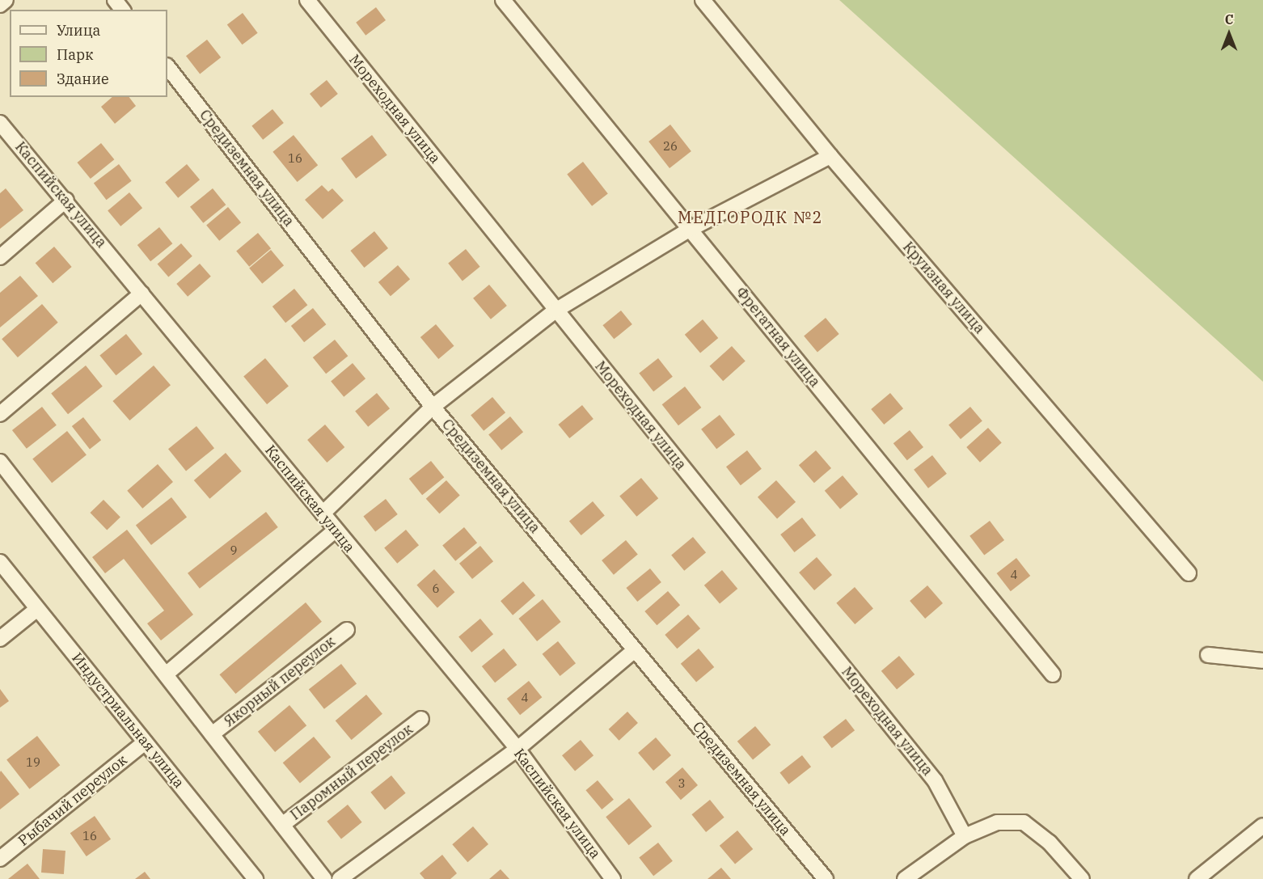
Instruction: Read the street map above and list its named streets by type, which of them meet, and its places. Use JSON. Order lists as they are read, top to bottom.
{
  "streets": {
    "street": [
      "Мореходная улица",
      "Средиземная улица",
      "Каспийская улица",
      "Круизная улица",
      "Фрегатная улица",
      "Якорный переулок",
      "Индустриальная улица",
      "Паромный переулок",
      "Рыбачий переулок"
    ]
  },
  "crossings": [
    ["Индустриальная улица", "Рыбачий переулок"]
  ],
  "districts": ["МЕДГОРОДК №2"],
  "house_numbers": [
    "26",
    "16",
    "9",
    "4",
    "6",
    "4",
    "19",
    "3",
    "16"
  ],
  "legend": ["Улица", "Парк", "Здание"],
  "north": "top"
}
